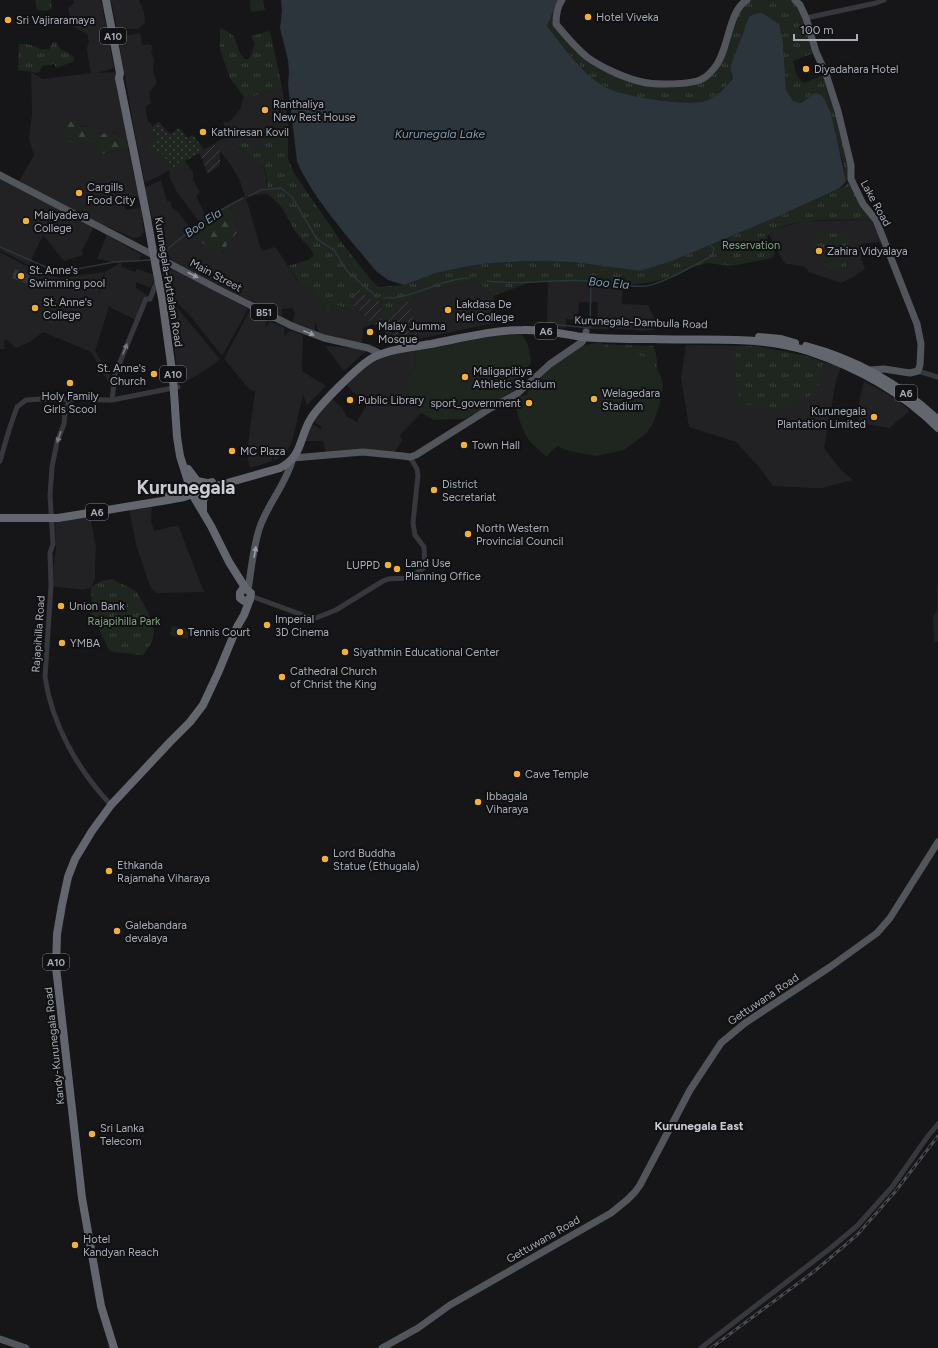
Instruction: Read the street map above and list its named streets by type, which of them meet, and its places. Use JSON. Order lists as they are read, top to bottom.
{
  "streets": {
    "highway": [
      "A10",
      "Kurunegala-Puttalam Road",
      "Kurunegala-Dambulla Road",
      "A6",
      "Kandy-Kurunegala Road"
    ],
    "main road": [
      "Lake Road",
      "Main Street",
      "B51",
      "Gettuwana Road"
    ],
    "street": ["Rajapihilla Road"]
  },
  "crossings": [
    ["A10", "Kurunegala-Puttalam Road"],
    ["A10", "Kurunegala-Dambulla Road"],
    ["A10", "A6"],
    ["A10", "Kandy-Kurunegala Road"],
    ["Main Street", "Kurunegala-Puttalam Road"],
    ["Main Street", "Kurunegala-Dambulla Road"],
    ["Kurunegala-Puttalam Road", "Kurunegala-Dambulla Road"],
    ["Kurunegala-Puttalam Road", "A6"],
    ["Kurunegala-Dambulla Road", "A6"],
    ["A6", "Rajapihilla Road"],
    ["Rajapihilla Road", "Kandy-Kurunegala Road"]
  ],
  "one_way": ["Main Street"],
  "districts": ["Kurunegala", "Kurunegala East"],
  "water": ["Kurunegala Lake", "Boo Ela"],
  "parks": ["Reservation", "Rajapihilla Park"],
  "places": [
    "Hotel Viveka",
    "Sri Vajiraramaya",
    "Diyadahara Hotel",
    "Ranthaliya New Rest House",
    "Kathiresan Kovil",
    "Cargills Food City",
    "Maliyadeva College",
    "Zahira Vidyalaya",
    "St. Anne's Swimming pool",
    "St. Anne's College",
    "Lakdasa De Mel College",
    "Malay Jumma Mosque",
    "St. Anne's Church",
    "Maligapitiya Athletic Stadium",
    "Holy Family Girls Scool",
    "Welagedara Stadium",
    "Public Library",
    "sport_government",
    "Kurunegala Plantation Limited",
    "Town Hall",
    "MC Plaza",
    "District Secretariat",
    "North Western Provincial Council",
    "LUPPD",
    "Land Use Planning Office",
    "Union Bank",
    "Imperial 3D Cinema",
    "Tennis Court",
    "YMBA",
    "Siyathmin Educational Center",
    "Cathedral Church of Christ the King",
    "Cave Temple",
    "Ibbagala Viharaya",
    "Lord Buddha Statue (Ethugala)",
    "Ethkanda Rajamaha Viharaya",
    "Galebandara devalaya",
    "Sri Lanka Telecom",
    "Hotel Kandyan Reach"
  ],
  "scale_bar": "100 m"
}
